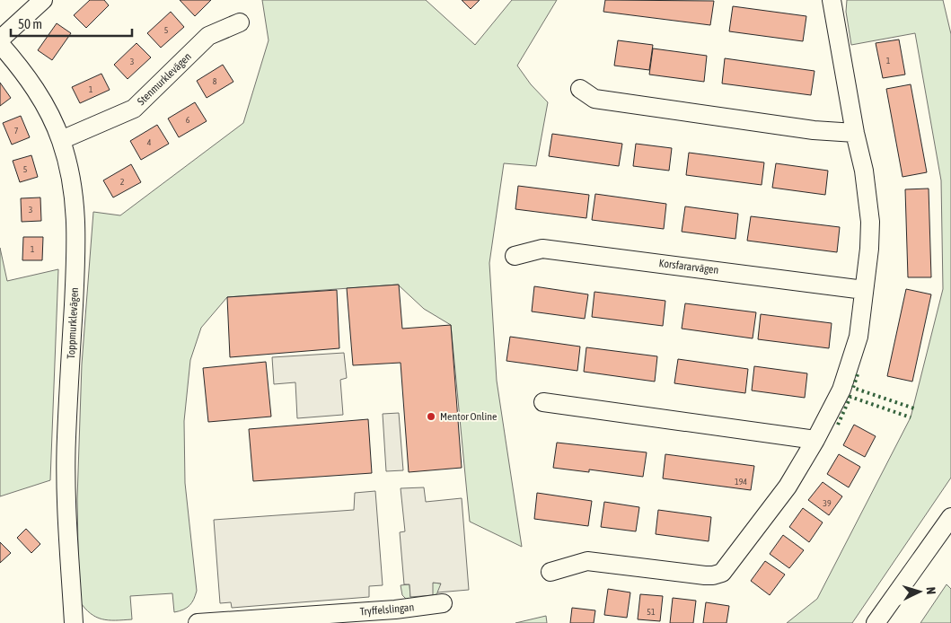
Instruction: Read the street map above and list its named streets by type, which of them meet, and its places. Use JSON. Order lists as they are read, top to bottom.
{
  "streets": {
    "street": [
      "Stenmurklevägen",
      "Korsfararvägen",
      "Toppmurklevägen",
      "Tryffelslingan"
    ]
  },
  "crossings": [
    ["Stenmurklevägen", "Toppmurklevägen"]
  ],
  "places": ["Mentor Online"],
  "house_numbers": [
    "5",
    "1",
    "3",
    "8",
    "1",
    "6",
    "7",
    "4",
    "5",
    "2",
    "3",
    "1",
    "194",
    "39",
    "51"
  ],
  "scale_bar": "50 m",
  "north": "right"
}
